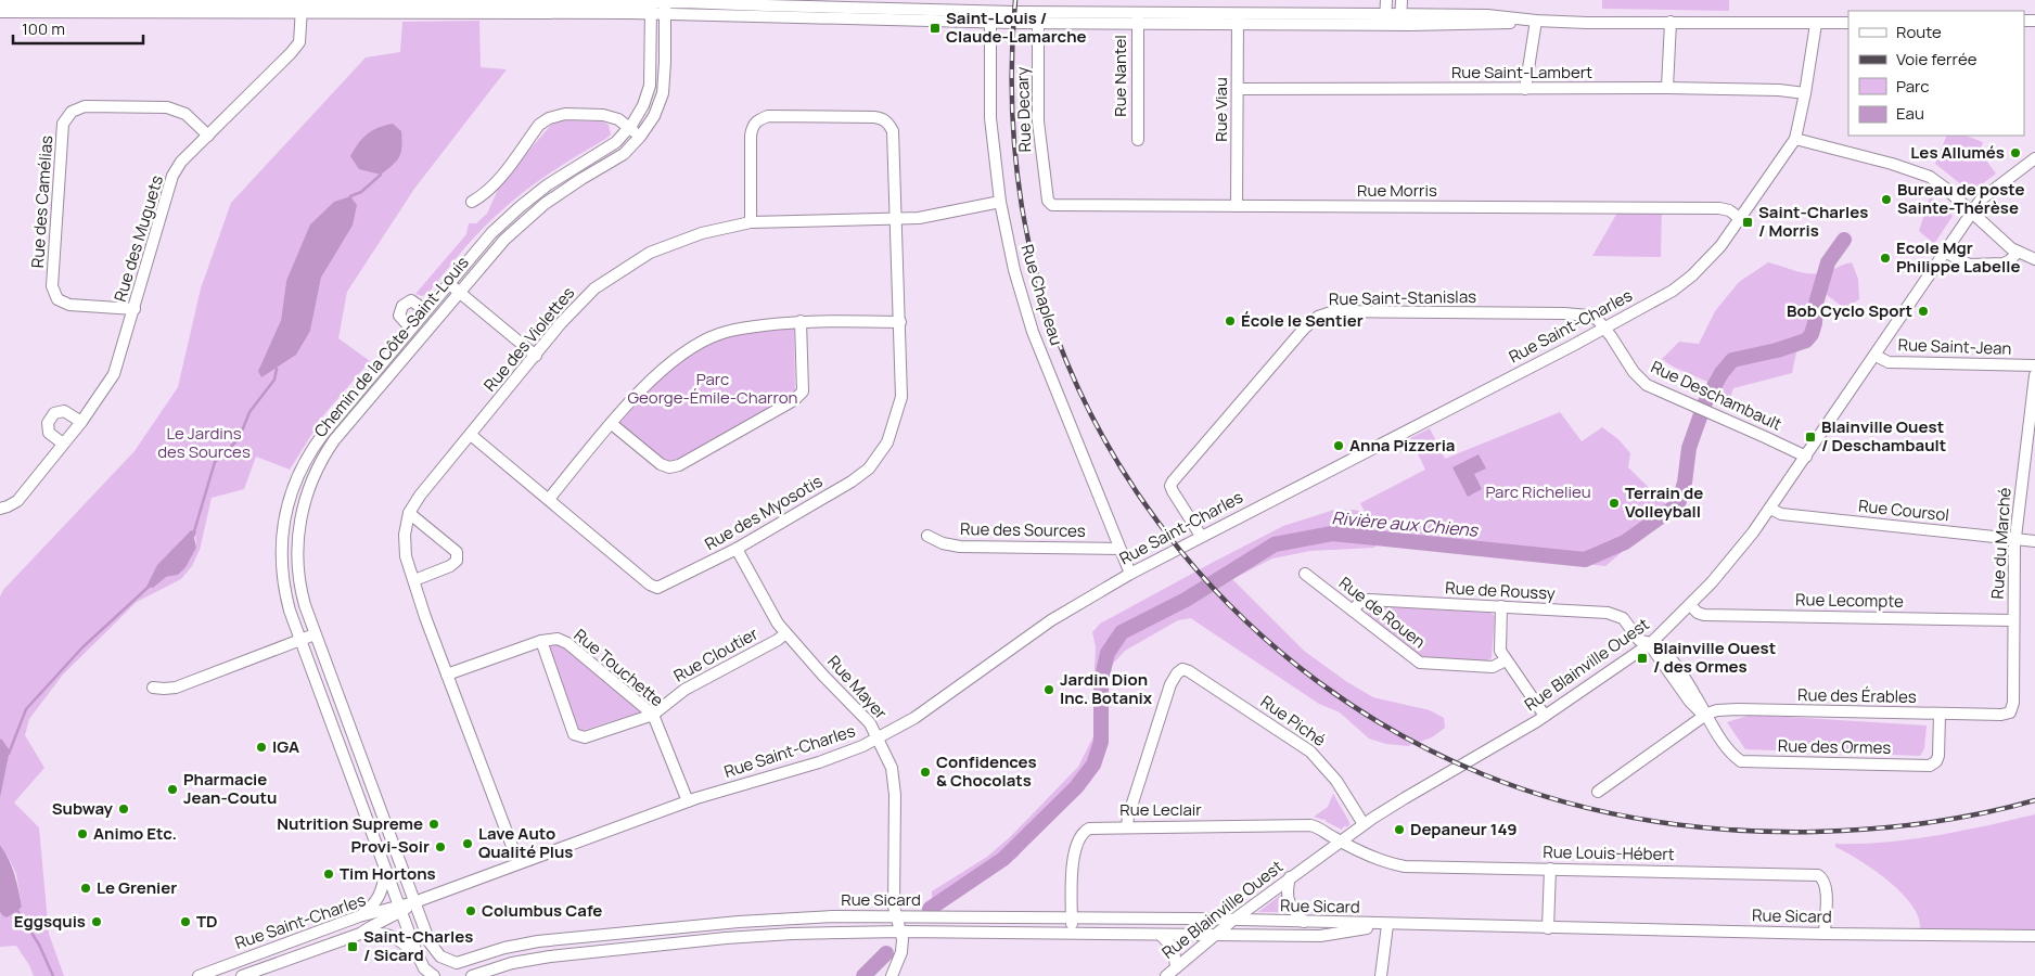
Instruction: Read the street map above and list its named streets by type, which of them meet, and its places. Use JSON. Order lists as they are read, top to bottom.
{
  "streets": {
    "street": [
      "Rue Saint-Lambert",
      "Rue Nantel",
      "Rue Decary",
      "Rue Viau",
      "Rue Morris",
      "Rue des Camélias",
      "Rue des Muguets",
      "Rue Chapleau",
      "Rue Saint-Stanislas",
      "Rue Saint-Charles",
      "Rue des Violettes",
      "Chemin de la Côte-Saint-Louis",
      "Rue Saint-Jean",
      "Rue Deschambault",
      "Rue Coursol",
      "Rue des Myosotis",
      "Rue des Sources",
      "Rue du Marché",
      "Rue de Roussy",
      "Rue Lecompte",
      "Rue de Rouen",
      "Rue Cloutier",
      "Rue Blainville Ouest",
      "Rue Touchette",
      "Rue Mayer",
      "Rue des Érables",
      "Rue Piché",
      "Rue des Ormes",
      "Rue Leclair",
      "Rue Louis-Hébert",
      "Rue Sicard"
    ]
  },
  "crossings": [
    ["Rue Saint-Lambert", "Rue Viau"],
    ["Rue Saint-Lambert", "Rue Saint-Charles"],
    ["Rue Decary", "Rue Morris"],
    ["Rue Viau", "Rue Morris"],
    ["Rue Morris", "Rue Saint-Charles"],
    ["Rue des Camélias", "Rue des Muguets"],
    ["Rue Chapleau", "Rue Saint-Charles"],
    ["Rue Chapleau", "Rue des Violettes"],
    ["Rue Chapleau", "Rue des Sources"],
    ["Rue Saint-Stanislas", "Rue Saint-Charles"],
    ["Rue Saint-Stanislas", "Rue Deschambault"],
    ["Rue Saint-Charles", "Rue des Violettes"],
    ["Rue Saint-Charles", "Chemin de la Côte-Saint-Louis"],
    ["Rue Saint-Charles", "Rue Deschambault"],
    ["Rue Saint-Charles", "Rue Touchette"],
    ["Rue Saint-Charles", "Rue Mayer"],
    ["Rue Saint-Charles", "Rue Sicard"],
    ["Rue des Violettes", "Rue des Myosotis"],
    ["Rue des Violettes", "Rue Touchette"],
    ["Chemin de la Côte-Saint-Louis", "Rue Sicard"],
    ["Rue Saint-Jean", "Rue Blainville Ouest"],
    ["Rue Deschambault", "Rue Blainville Ouest"],
    ["Rue Coursol", "Rue du Marché"],
    ["Rue Coursol", "Rue Blainville Ouest"],
    ["Rue des Myosotis", "Rue Mayer"],
    ["Rue du Marché", "Rue Lecompte"],
    ["Rue du Marché", "Rue des Érables"],
    ["Rue de Roussy", "Rue de Rouen"],
    ["Rue de Roussy", "Rue Blainville Ouest"],
    ["Rue de Roussy", "Rue des Ormes"],
    ["Rue Lecompte", "Rue Blainville Ouest"],
    ["Rue Cloutier", "Rue Touchette"],
    ["Rue Cloutier", "Rue Mayer"],
    ["Rue Blainville Ouest", "Rue Piché"],
    ["Rue Blainville Ouest", "Rue des Ormes"],
    ["Rue Blainville Ouest", "Rue Leclair"],
    ["Rue Blainville Ouest", "Rue Louis-Hébert"],
    ["Rue Blainville Ouest", "Rue Sicard"],
    ["Rue Mayer", "Rue Sicard"],
    ["Rue des Érables", "Rue des Ormes"],
    ["Rue Piché", "Rue Leclair"],
    ["Rue Leclair", "Rue Louis-Hébert"],
    ["Rue Leclair", "Rue Sicard"],
    ["Rue Louis-Hébert", "Rue Sicard"]
  ],
  "water": ["Rivière aux Chiens"],
  "parks": ["Parc George-Émile-Charron", "Le Jardins des Sources", "Parc Richelieu"],
  "places": {
    "transit": [
      "Saint-Louis / Claude-Lamarche",
      "Saint-Charles / Morris",
      "Blainville Ouest / Deschambault",
      "Blainville Ouest / des Ormes",
      "Saint-Charles / Sicard"
    ],
    "other": [
      "Les Allumés",
      "Bureau de poste Sainte-Thérèse",
      "Ecole Mgr Philippe Labelle",
      "Bob Cyclo Sport",
      "École le Sentier",
      "Anna Pizzeria",
      "Terrain de Volleyball",
      "Jardin Dion Inc. Botanix",
      "IGA",
      "Confidences & Chocolats",
      "Pharmacie Jean-Coutu",
      "Subway",
      "Nutrition Supreme",
      "Depaneur 149",
      "Animo Etc.",
      "Lave Auto Qualité Plus",
      "Provi-Soir",
      "Tim Hortons",
      "Le Grenier",
      "Columbus Cafe",
      "Eggsquis",
      "TD"
    ]
  },
  "legend": [
    "Route",
    "Voie ferrée",
    "Parc",
    "Eau"
  ],
  "scale_bar": "100 m"
}
